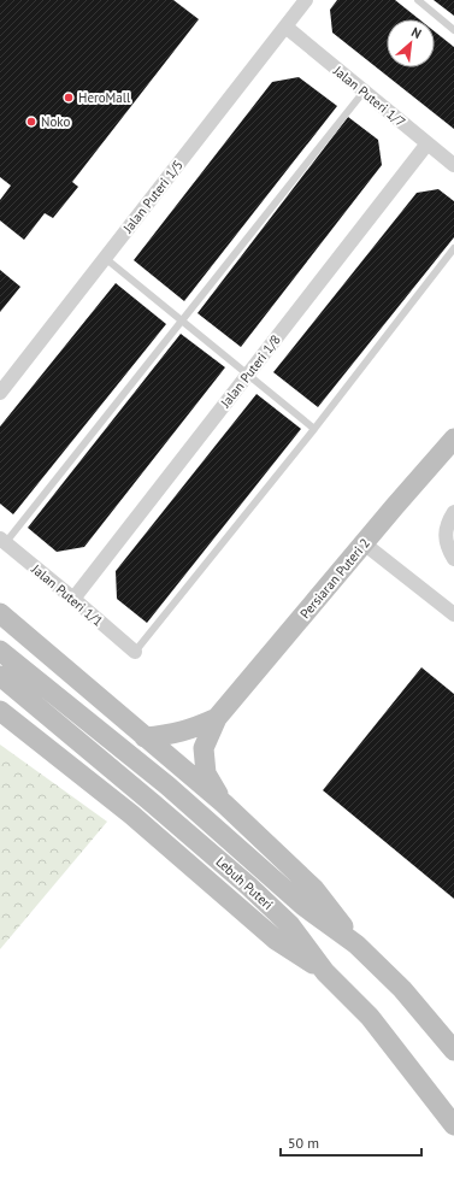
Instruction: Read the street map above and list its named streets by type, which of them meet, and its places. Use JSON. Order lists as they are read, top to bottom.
{
  "streets": {
    "main road": ["Persiaran Puteri 2", "Lebuh Puteri"],
    "street": [
      "Jalan Puteri 1/7",
      "Jalan Puteri 1/5",
      "Jalan Puteri 1/8",
      "Jalan Puteri 1/1"
    ]
  },
  "crossings": [
    ["Jalan Puteri 1/7", "Jalan Puteri 1/5"],
    ["Jalan Puteri 1/7", "Jalan Puteri 1/8"],
    ["Jalan Puteri 1/8", "Jalan Puteri 1/1"]
  ],
  "places": ["HeroMall", "Noko"],
  "scale_bar": "50 m",
  "north": "top right"
}
